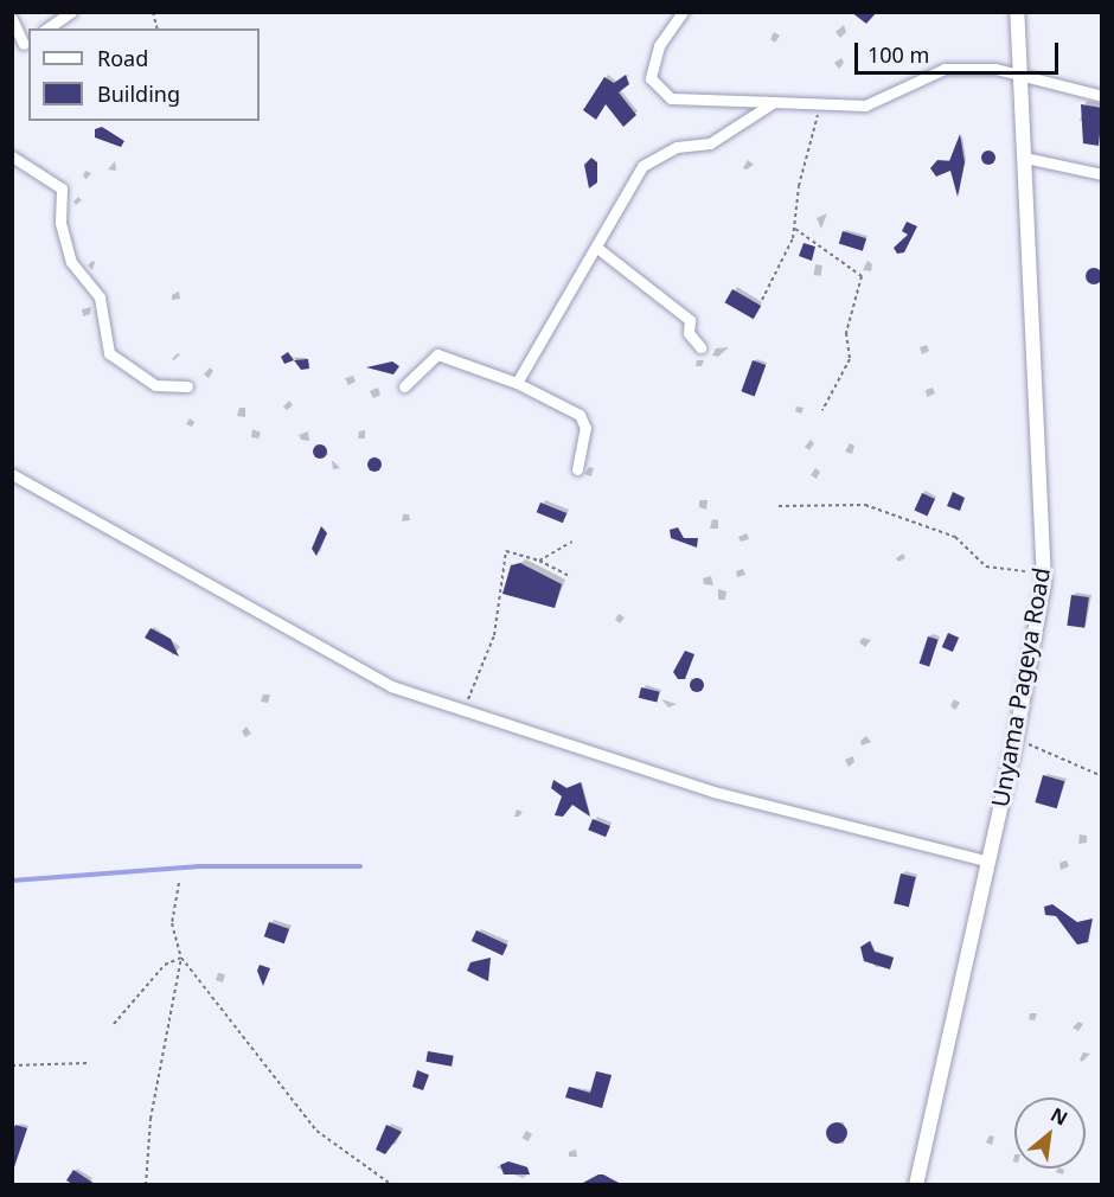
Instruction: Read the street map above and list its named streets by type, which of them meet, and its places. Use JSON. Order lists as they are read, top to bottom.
{
  "streets": {
    "street": ["Unyama Pageya Road"]
  },
  "legend": ["Road", "Building"],
  "scale_bar": "100 m",
  "north": "top right"
}
